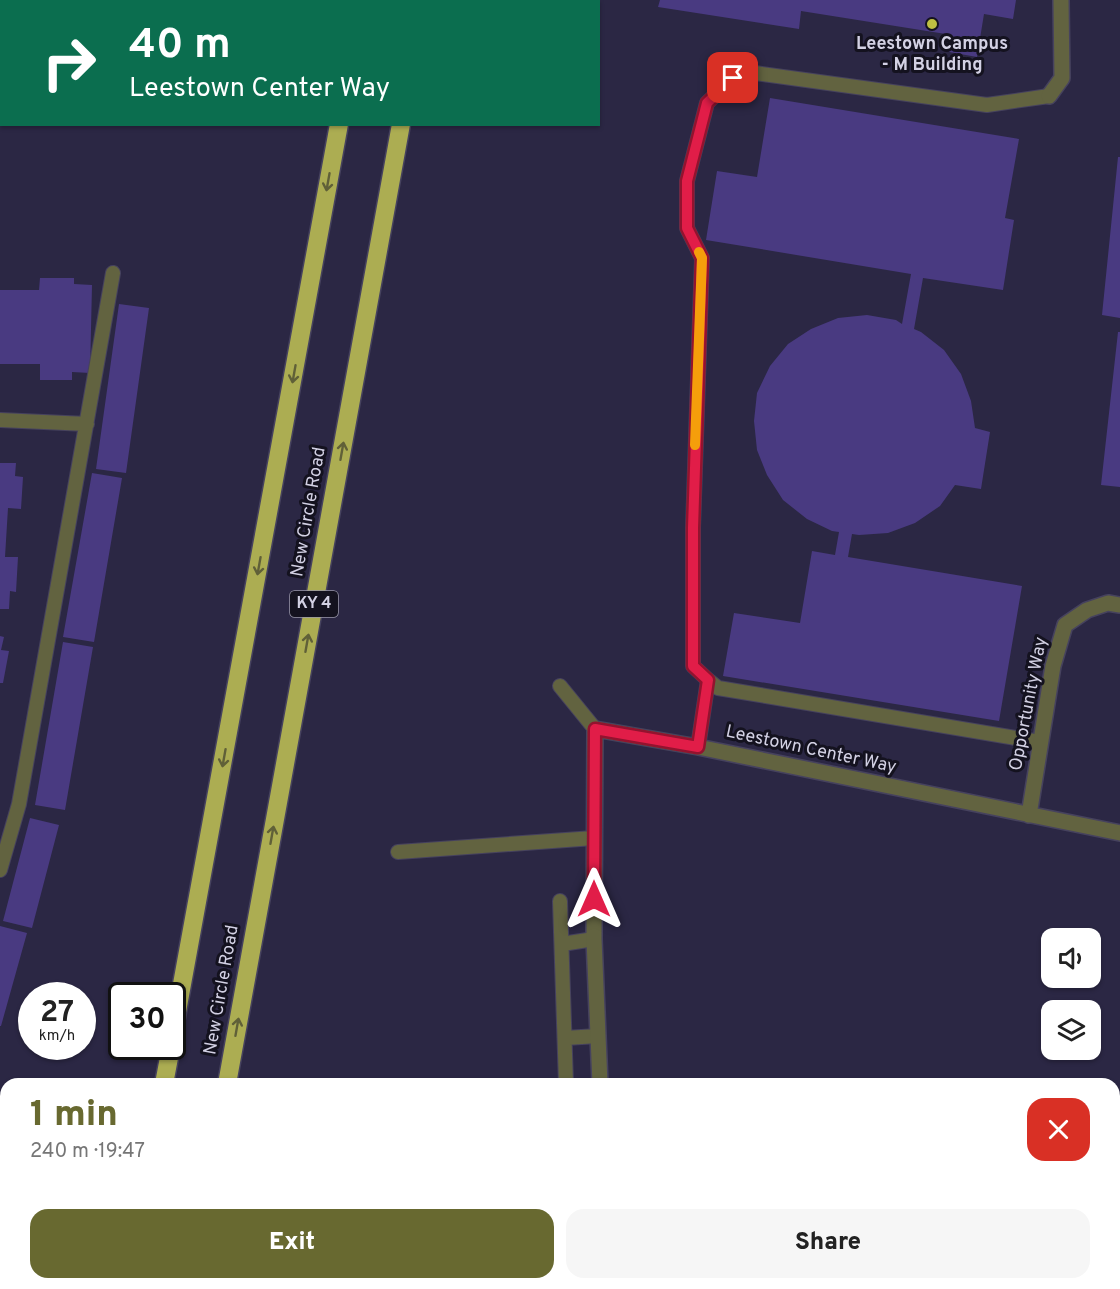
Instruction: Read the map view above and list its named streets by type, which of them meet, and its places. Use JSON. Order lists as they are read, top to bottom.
{
  "streets": {
    "highway": ["New Circle Road", "KY 4"],
    "street": ["Opportunity Way", "Leestown Center Way"]
  },
  "crossings": [
    ["Opportunity Way", "Leestown Center Way"]
  ],
  "places": ["Leestown Campus - M Building"],
  "page": {
    "turn": ["40 m", "Leestown Center Way"],
    "speed": "27 km/h",
    "limit": "30",
    "heading": ["1 min", "240 m · 19:47"],
    "buttons": ["Exit", "Share"]
  }
}
